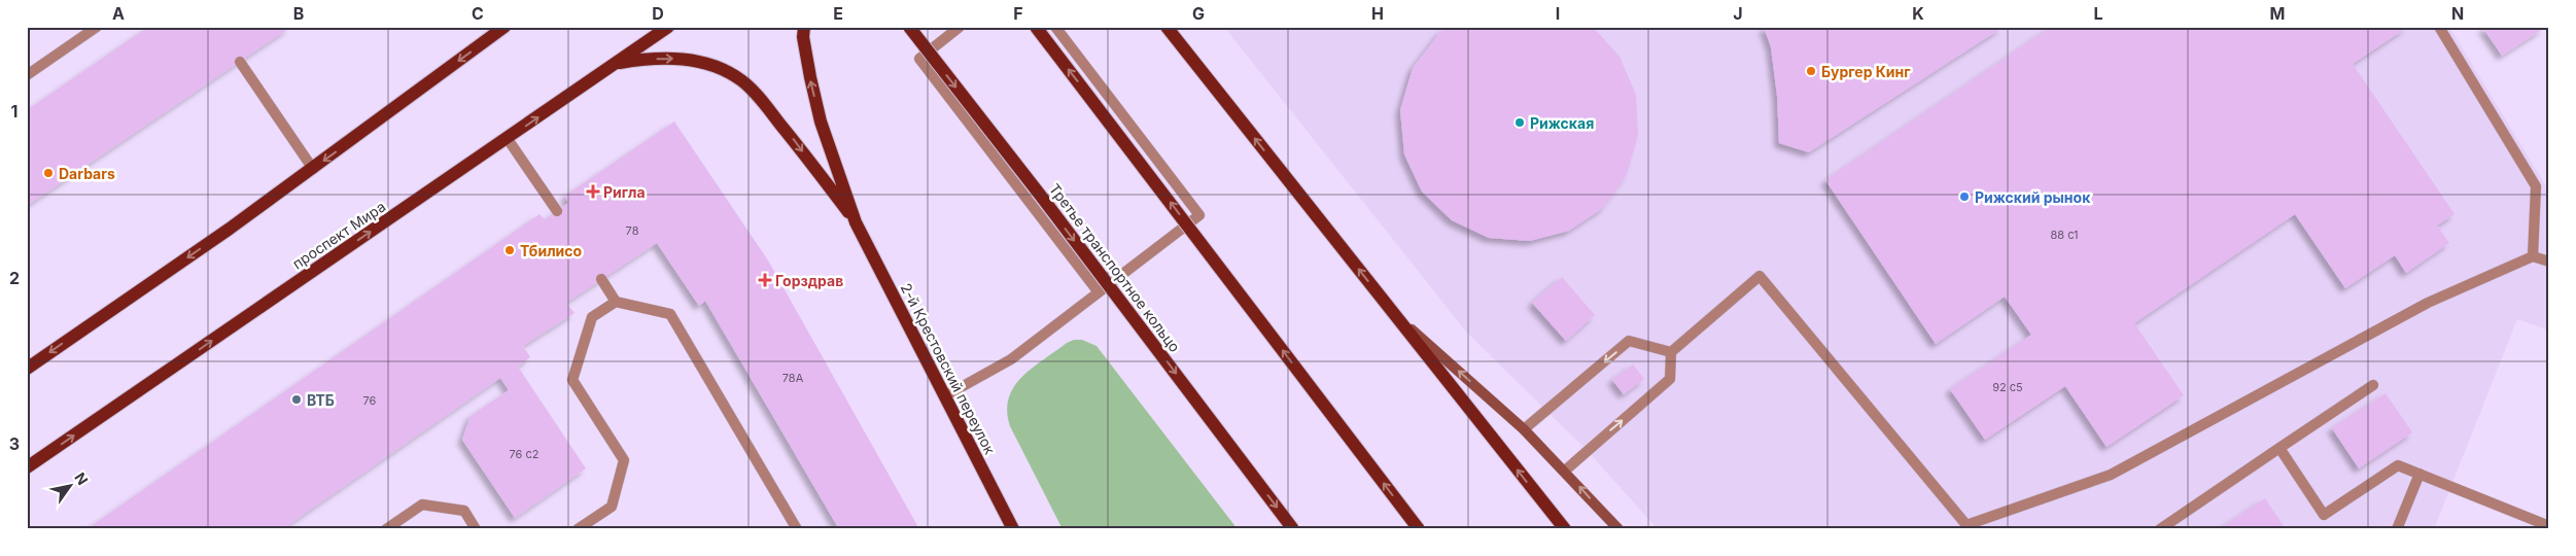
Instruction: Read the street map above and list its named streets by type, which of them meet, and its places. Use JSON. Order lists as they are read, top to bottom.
{
  "streets": {
    "main road": ["проспект Мира", "Третье транспортное кольцо", "2-й Крестовский переулок"]
  },
  "crossings": [
    ["проспект Мира", "2-й Крестовский переулок"]
  ],
  "places": {
    "other": [
      "Бургер Кинг",
      "Рижская",
      "Darbars",
      "Рижский рынок",
      "Тбилисо",
      "ВТБ"
    ],
    "health": ["Ригла", "Горздрав"]
  },
  "house_numbers": [
    "78",
    "88 с1",
    "78А",
    "92 с5",
    "76",
    "76 с2"
  ],
  "north": "top right",
  "grid": {
    "columns": [
      "A",
      "B",
      "C",
      "D",
      "E",
      "F",
      "G",
      "H",
      "I",
      "J",
      "K",
      "L",
      "M",
      "N"
    ],
    "rows": ["1", "2", "3"]
  }
}
